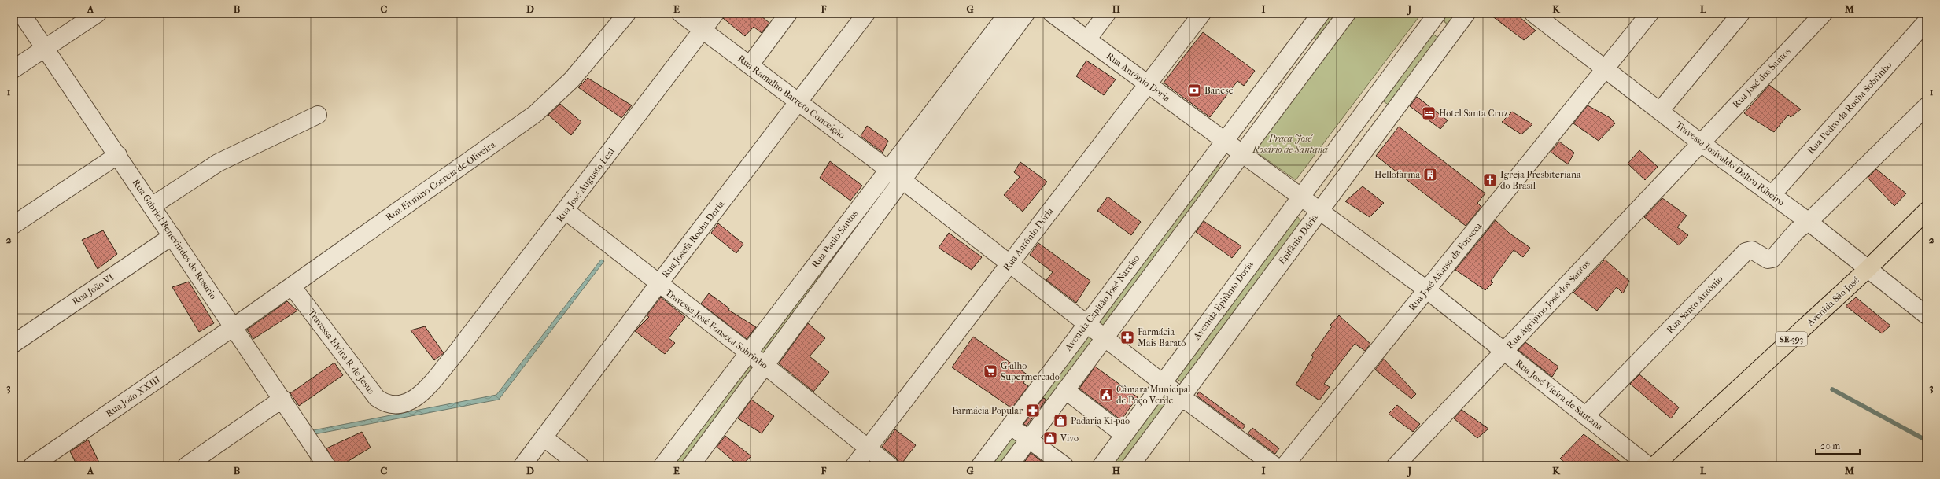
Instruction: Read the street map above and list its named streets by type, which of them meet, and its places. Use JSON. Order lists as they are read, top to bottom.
{
  "streets": {
    "main road": ["Avenida São José", "SE-393"],
    "street": [
      "Rua Antônio Doria",
      "Rua José dos Santos",
      "Rua Ramalho Barreto Conceição",
      "Rua Pedro da Rocha Sobrinho",
      "Travessa Josivaldo Daltro Ribeiro",
      "Rua Firmino Correia de Oliveira",
      "Rua José Augusto Leal",
      "Rua Gabriel Benevindes do Rosário",
      "Rua Josefa Rocha Doria",
      "Rua Paulo Santos",
      "Rua Antônio Dória",
      "Epifânio Dória",
      "Rua José Afonso da Fonseca",
      "Rua João VI",
      "Avenida Epifânio Doria",
      "Avenida Capitão José Narciso",
      "Rua Agripino José dos Santos",
      "Rua Santo Antônio",
      "Travessa José Fonseca Sobrinho",
      "Travessa Elvira R de Jesus",
      "Rua José Vieira de Santana",
      "Rua João XXIII"
    ]
  },
  "crossings": [
    ["Rua Antônio Doria", "Rua Antônio Dória"],
    ["Rua Antônio Doria", "Avenida Capitão José Narciso"],
    ["Rua José dos Santos", "Travessa Josivaldo Daltro Ribeiro"],
    ["Rua José dos Santos", "Rua Agripino José dos Santos"],
    ["Rua Ramalho Barreto Conceição", "Rua José Augusto Leal"],
    ["Rua Ramalho Barreto Conceição", "Rua Josefa Rocha Doria"],
    ["Rua Ramalho Barreto Conceição", "Rua Paulo Santos"],
    ["Rua Ramalho Barreto Conceição", "Rua Antônio Dória"],
    ["Rua Ramalho Barreto Conceição", "Epifânio Dória"],
    ["Rua Ramalho Barreto Conceição", "Avenida Epifânio Doria"],
    ["Rua Ramalho Barreto Conceição", "Avenida Capitão José Narciso"],
    ["Rua Pedro da Rocha Sobrinho", "Travessa Josivaldo Daltro Ribeiro"],
    ["Travessa Josivaldo Daltro Ribeiro", "Rua José Afonso da Fonseca"],
    ["Travessa Josivaldo Daltro Ribeiro", "Avenida São José"],
    ["Travessa Josivaldo Daltro Ribeiro", "Rua Agripino José dos Santos"],
    ["Travessa Josivaldo Daltro Ribeiro", "Rua Santo Antônio"],
    ["Rua Firmino Correia de Oliveira", "Rua Gabriel Benevindes do Rosário"],
    ["Rua Firmino Correia de Oliveira", "Travessa Elvira R de Jesus"],
    ["Rua Firmino Correia de Oliveira", "Rua João XXIII"],
    ["Rua José Augusto Leal", "Travessa José Fonseca Sobrinho"],
    ["Rua José Augusto Leal", "Travessa Elvira R de Jesus"],
    ["Rua Gabriel Benevindes do Rosário", "Rua João VI"],
    ["Rua Gabriel Benevindes do Rosário", "Rua João XXIII"],
    ["Rua Josefa Rocha Doria", "Travessa José Fonseca Sobrinho"],
    ["Rua Paulo Santos", "Travessa José Fonseca Sobrinho"],
    ["Rua Antônio Dória", "Travessa José Fonseca Sobrinho"],
    ["Epifânio Dória", "Rua José Vieira de Santana"],
    ["Rua José Afonso da Fonseca", "Rua José Vieira de Santana"],
    ["Rua Agripino José dos Santos", "Rua José Vieira de Santana"],
    ["Rua Santo Antônio", "Rua José Vieira de Santana"]
  ],
  "parks": ["Praça José Rosário de Santana"],
  "places": {
    "bank": ["Banese"],
    "hotel": ["Hotel Santa Cruz"],
    "building": ["Hellofarma"],
    "church": ["Igreja Presbiteriana do Brasil"],
    "pharmacy": ["Farmácia Mais Barato", "Farmácia Popular"],
    "supermarket": ["G-alho Supermercado"],
    "public building": ["Câmara Municipal de Poço Verde"],
    "shop": ["Padaria Ki-pão", "Vivo"]
  },
  "scale_bar": "20 m",
  "grid": {
    "columns": [
      "A",
      "B",
      "C",
      "D",
      "E",
      "F",
      "G",
      "H",
      "I",
      "J",
      "K",
      "L",
      "M"
    ],
    "rows": ["1", "2", "3"]
  }
}
